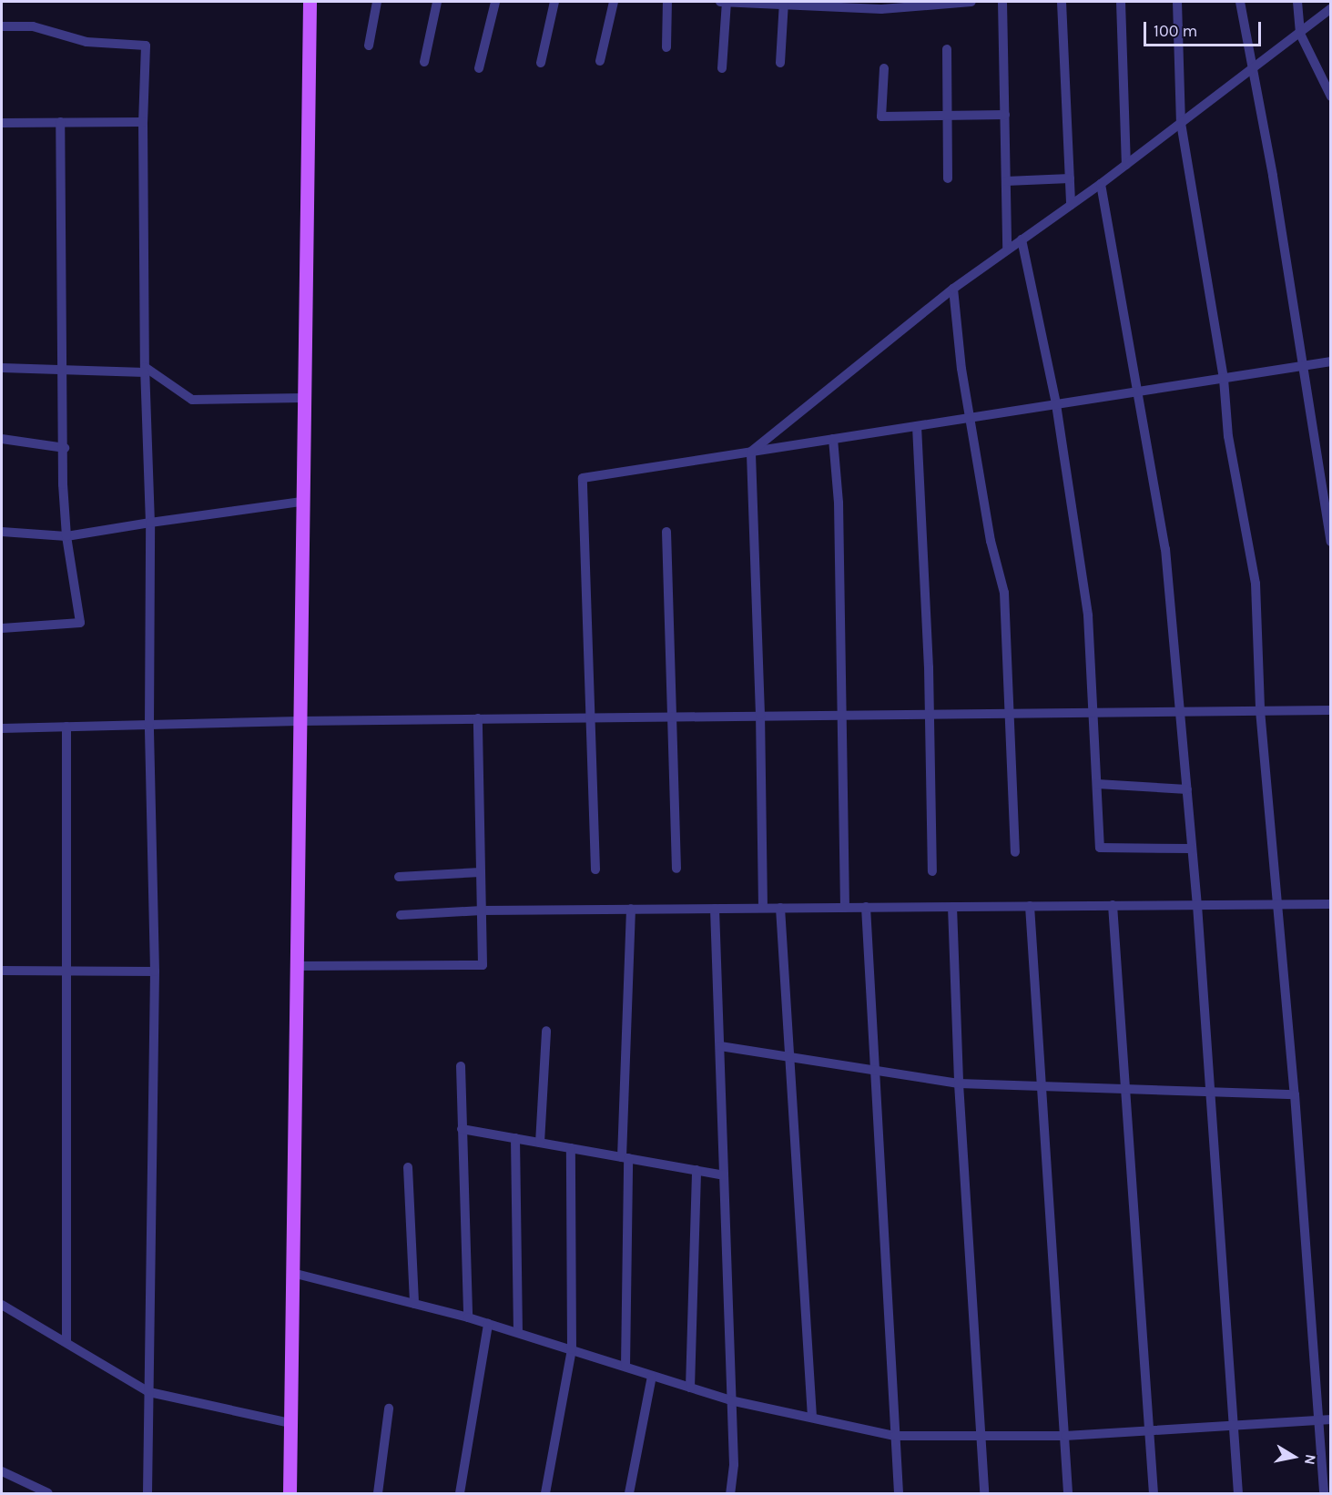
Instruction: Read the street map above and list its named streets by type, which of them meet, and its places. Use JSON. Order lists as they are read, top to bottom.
{
  "scale_bar": "100 m",
  "north": "right"
}
